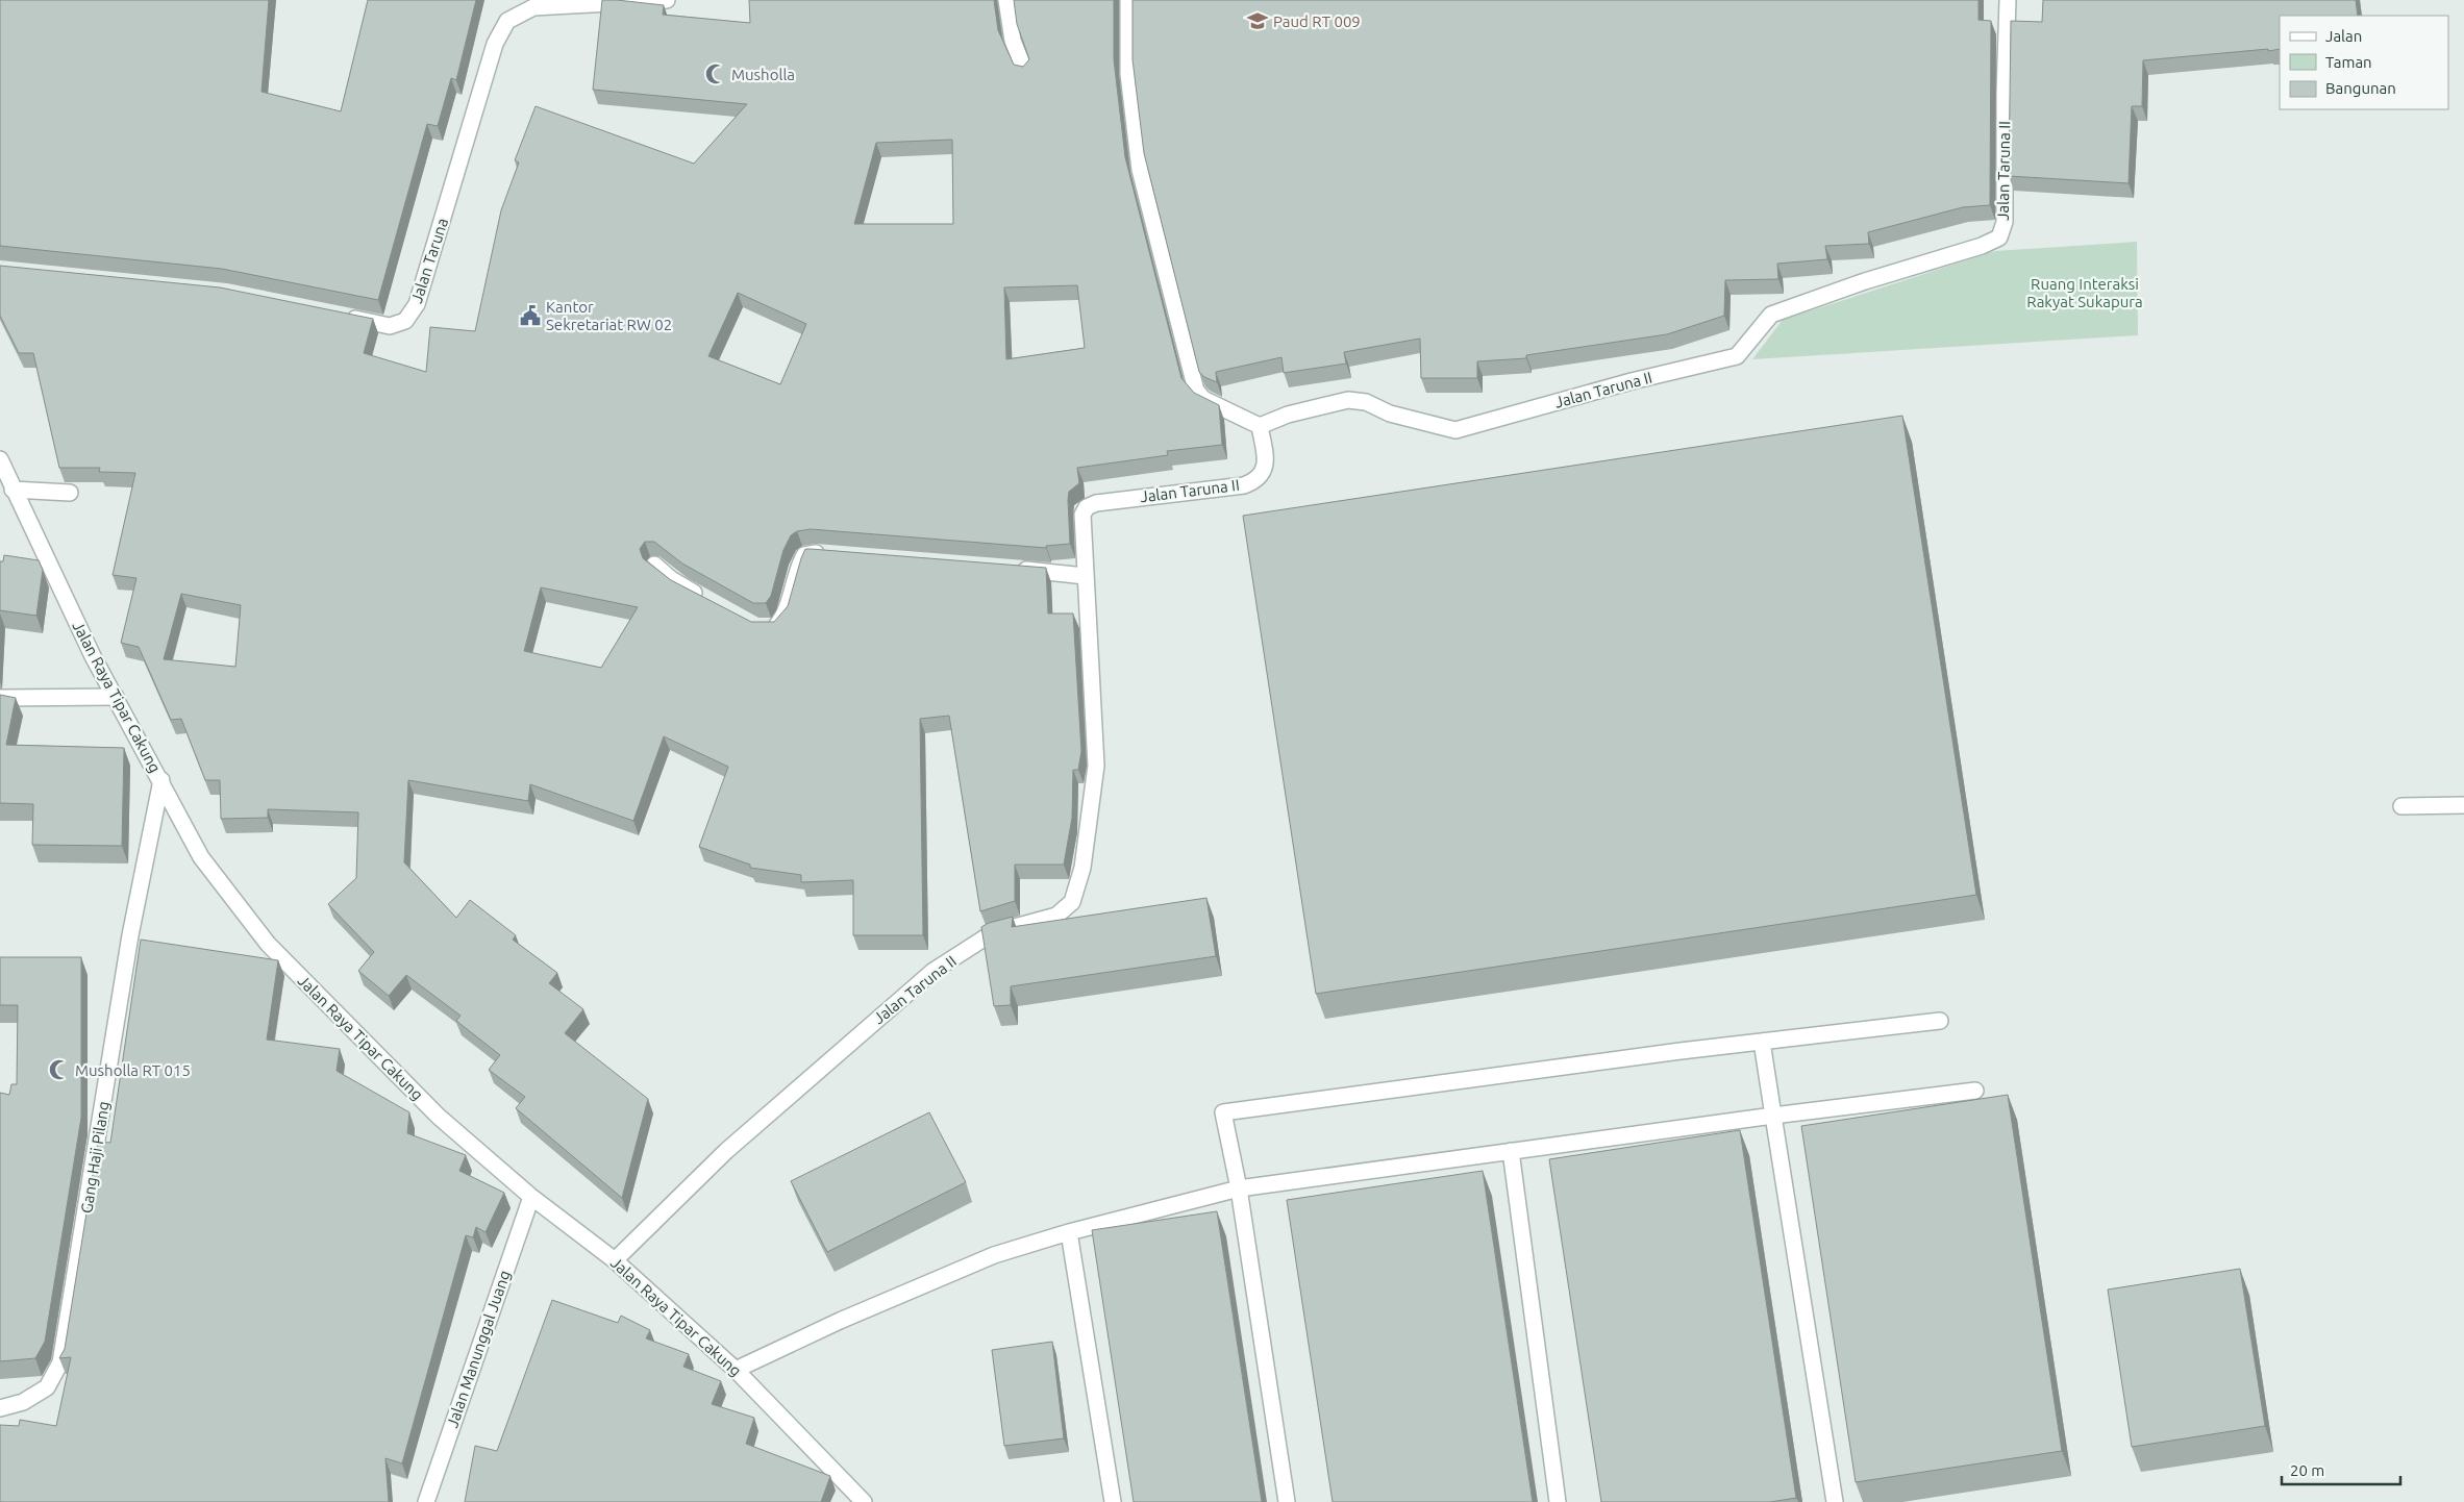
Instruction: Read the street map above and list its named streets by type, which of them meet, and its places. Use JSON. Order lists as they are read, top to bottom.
{
  "streets": {
    "street": [
      "Jalan Taruna II",
      "Jalan Taruna",
      "Jalan Raya Tipar Cakung",
      "Gang Haji Pilang",
      "Jalan Manunggal Juang"
    ]
  },
  "crossings": [
    ["Jalan Taruna II", "Jalan Raya Tipar Cakung"],
    ["Jalan Raya Tipar Cakung", "Gang Haji Pilang"],
    ["Jalan Raya Tipar Cakung", "Jalan Manunggal Juang"]
  ],
  "parks": ["Ruang Interaksi Rakyat Sukapura"],
  "places": {
    "school or university": ["Paud RT 009"],
    "mosque": ["Musholla", "Musholla RT 015"],
    "public building": ["Kantor Sekretariat RW 02"]
  },
  "legend": ["Jalan", "Taman", "Bangunan"],
  "scale_bar": "20 m"
}
